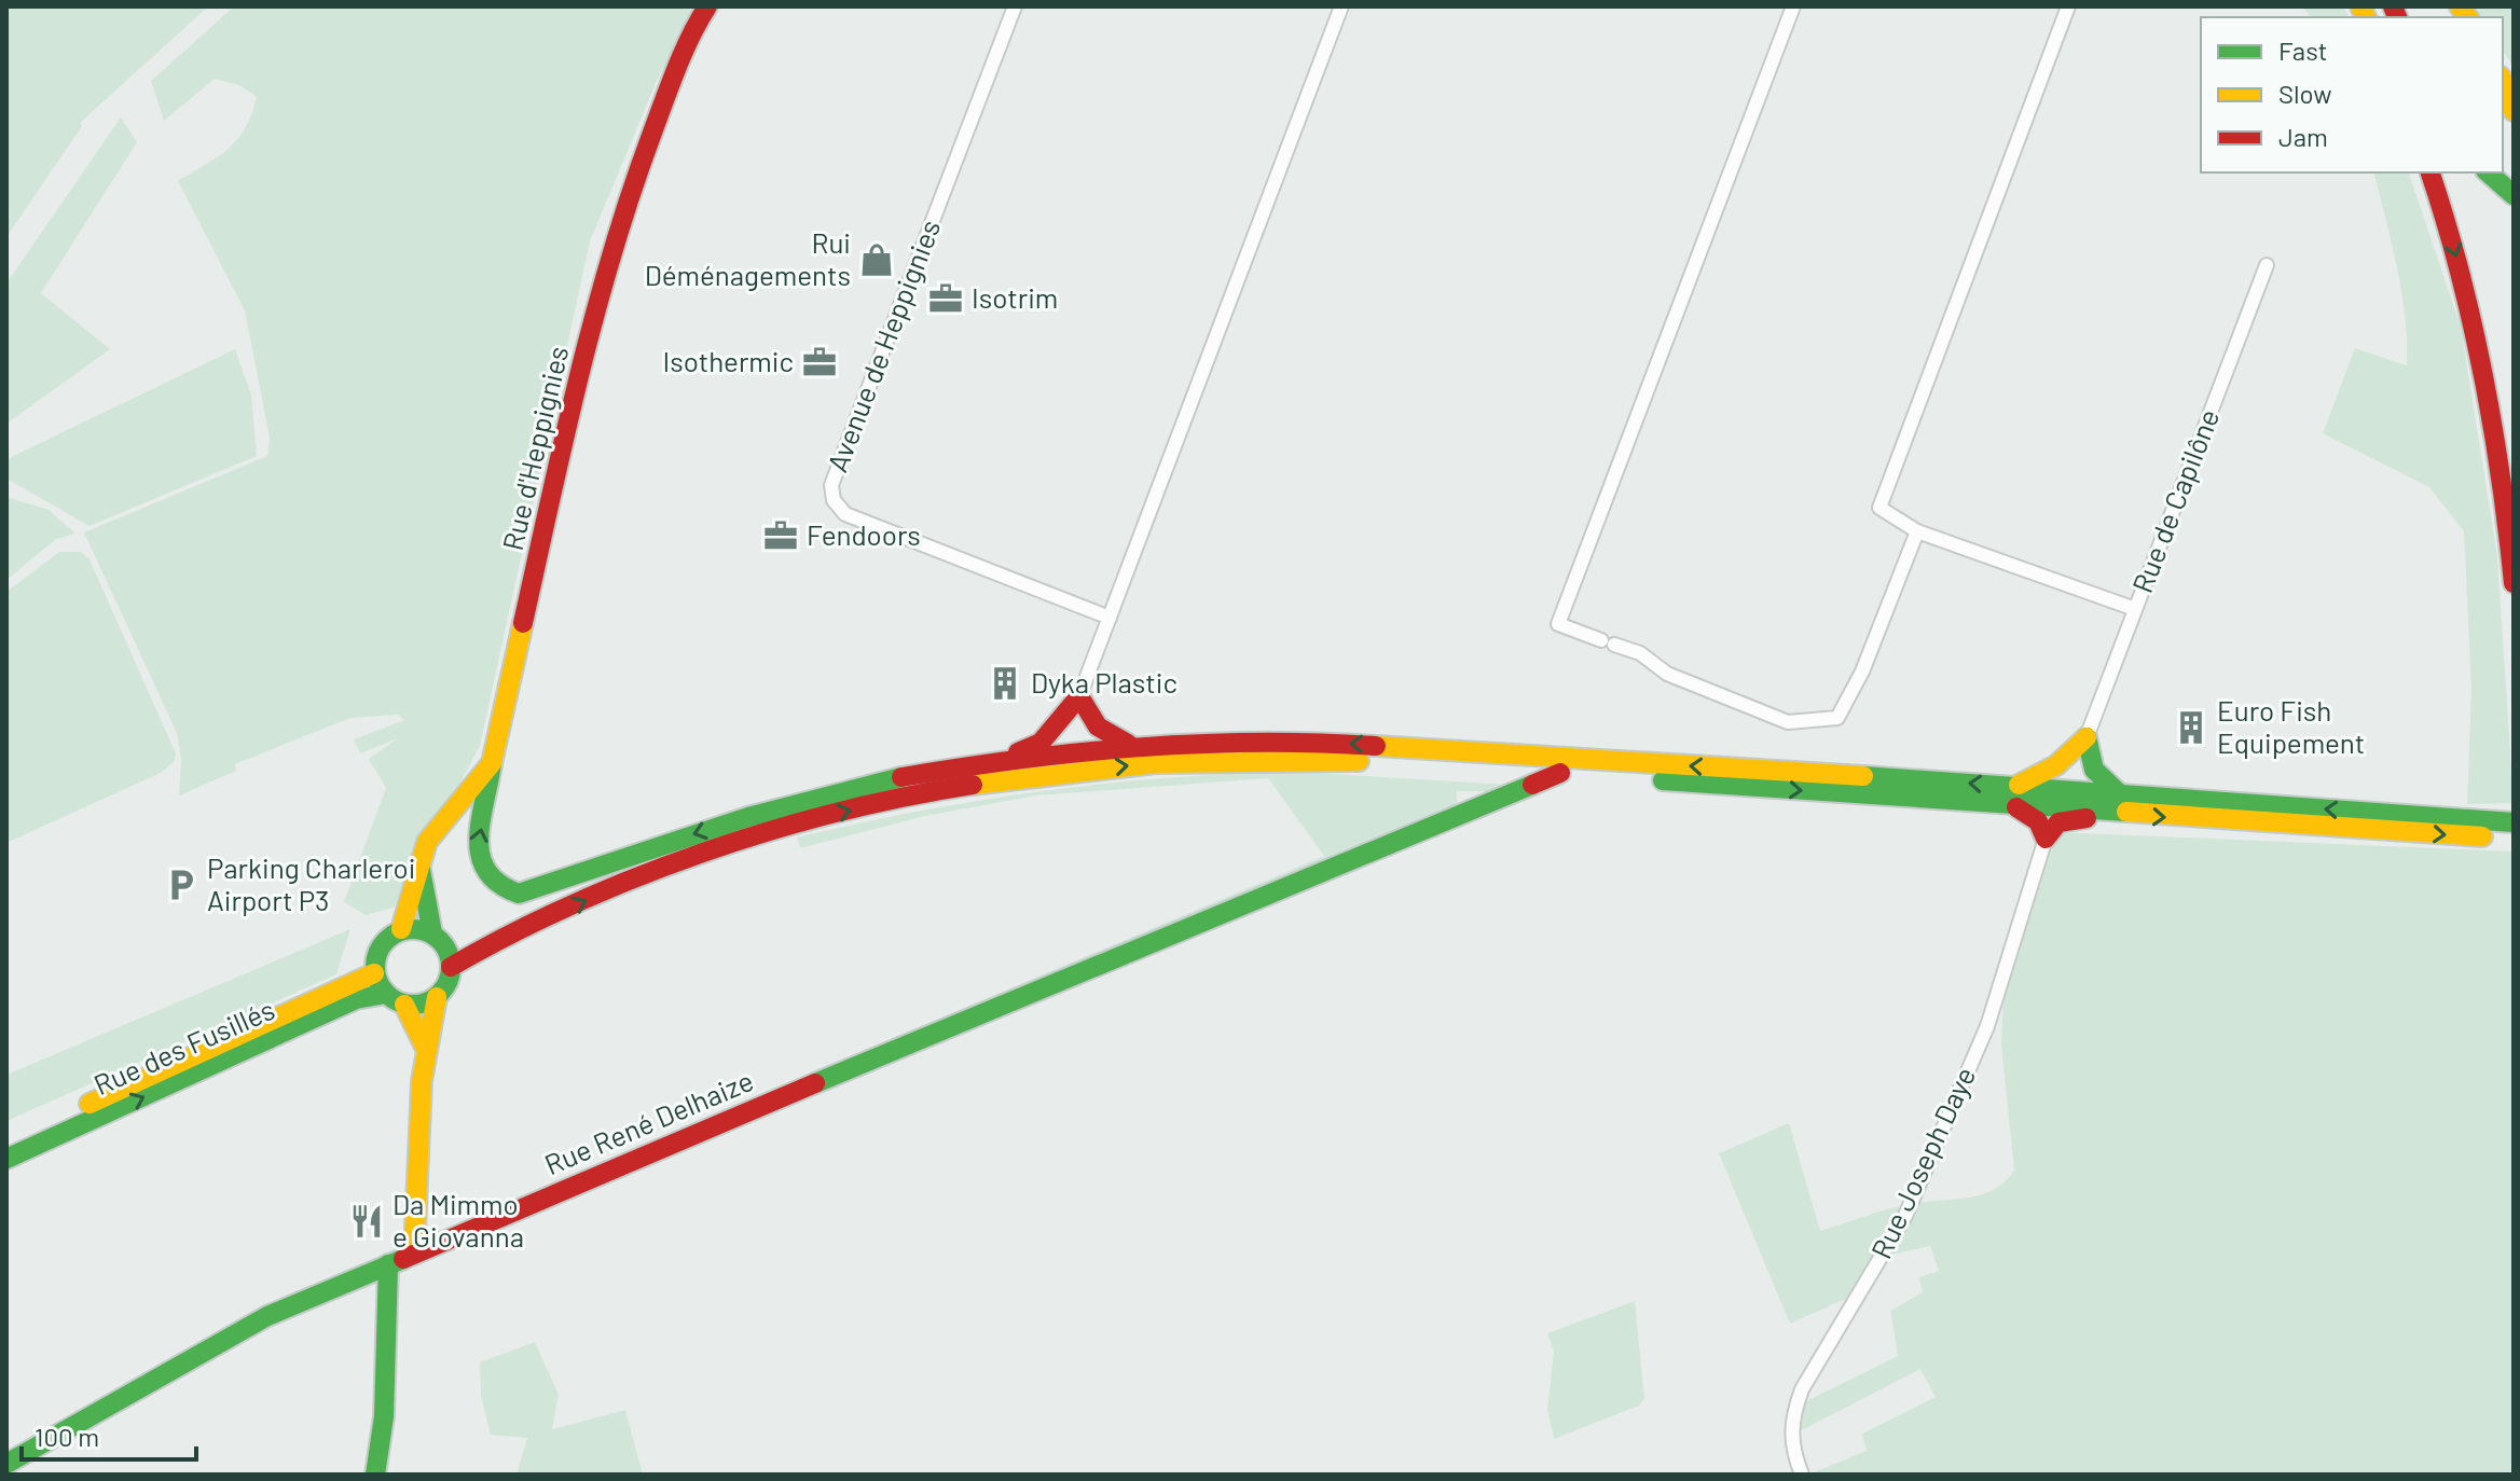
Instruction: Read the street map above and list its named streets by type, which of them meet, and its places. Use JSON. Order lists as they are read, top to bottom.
{
  "streets": {
    "main road": ["Rue d'Heppignies", "Rue des Fusillés", "Rue René Delhaize"],
    "street": ["Avenue de Heppignies", "Rue de Capilône", "Rue Joseph Daye"]
  },
  "crossings": [
    ["Rue d'Heppignies", "Rue des Fusillés"]
  ],
  "places": {
    "shop": ["Rui Déménagements"],
    "office": ["Isotrim", "Isothermic", "Fendoors"],
    "building": ["Dyka Plastic", "Euro Fish Equipement"],
    "parking": ["Parking Charleroi Airport P3"],
    "restaurant": ["Da Mimmo e Giovanna"]
  },
  "legend": ["Fast", "Slow", "Jam"],
  "scale_bar": "100 m"
}
